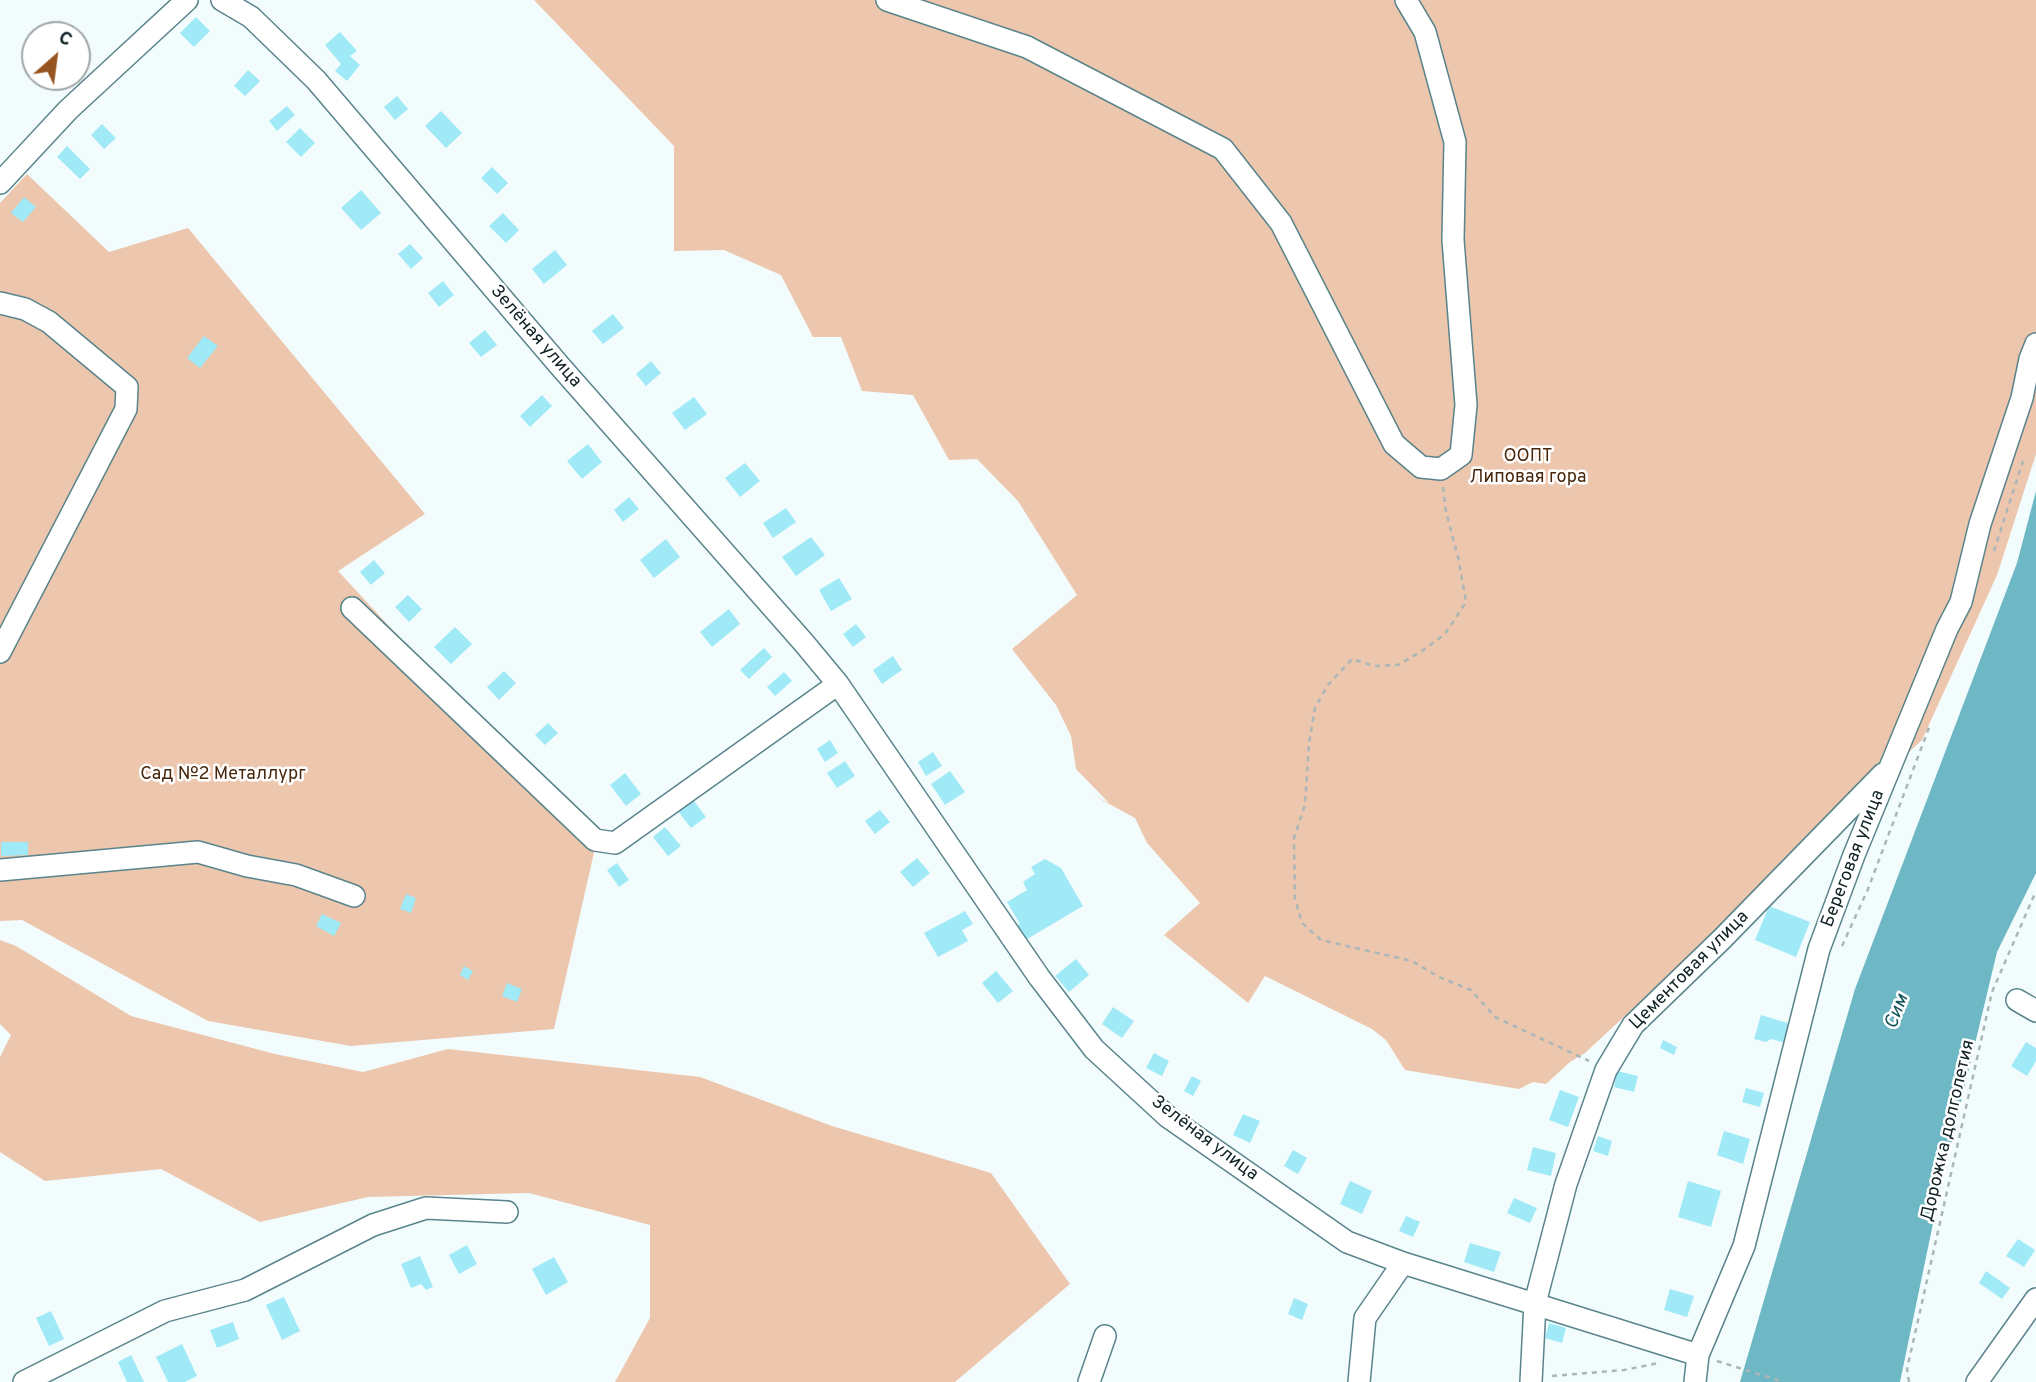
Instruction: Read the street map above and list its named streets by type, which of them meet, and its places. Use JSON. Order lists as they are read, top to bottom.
{
  "streets": {
    "street": ["Зелёная улица", "Береговая улица", "Цементовая улица"],
    "path": ["Дорожка долголетия"]
  },
  "crossings": [
    ["Зелёная улица", "Береговая улица"],
    ["Зелёная улица", "Цементовая улица"],
    ["Береговая улица", "Цементовая улица"]
  ],
  "water": ["Сим"],
  "parks": ["ООПТ Липовая гора", "Сад №2 Металлург"],
  "north": "top right"
}
